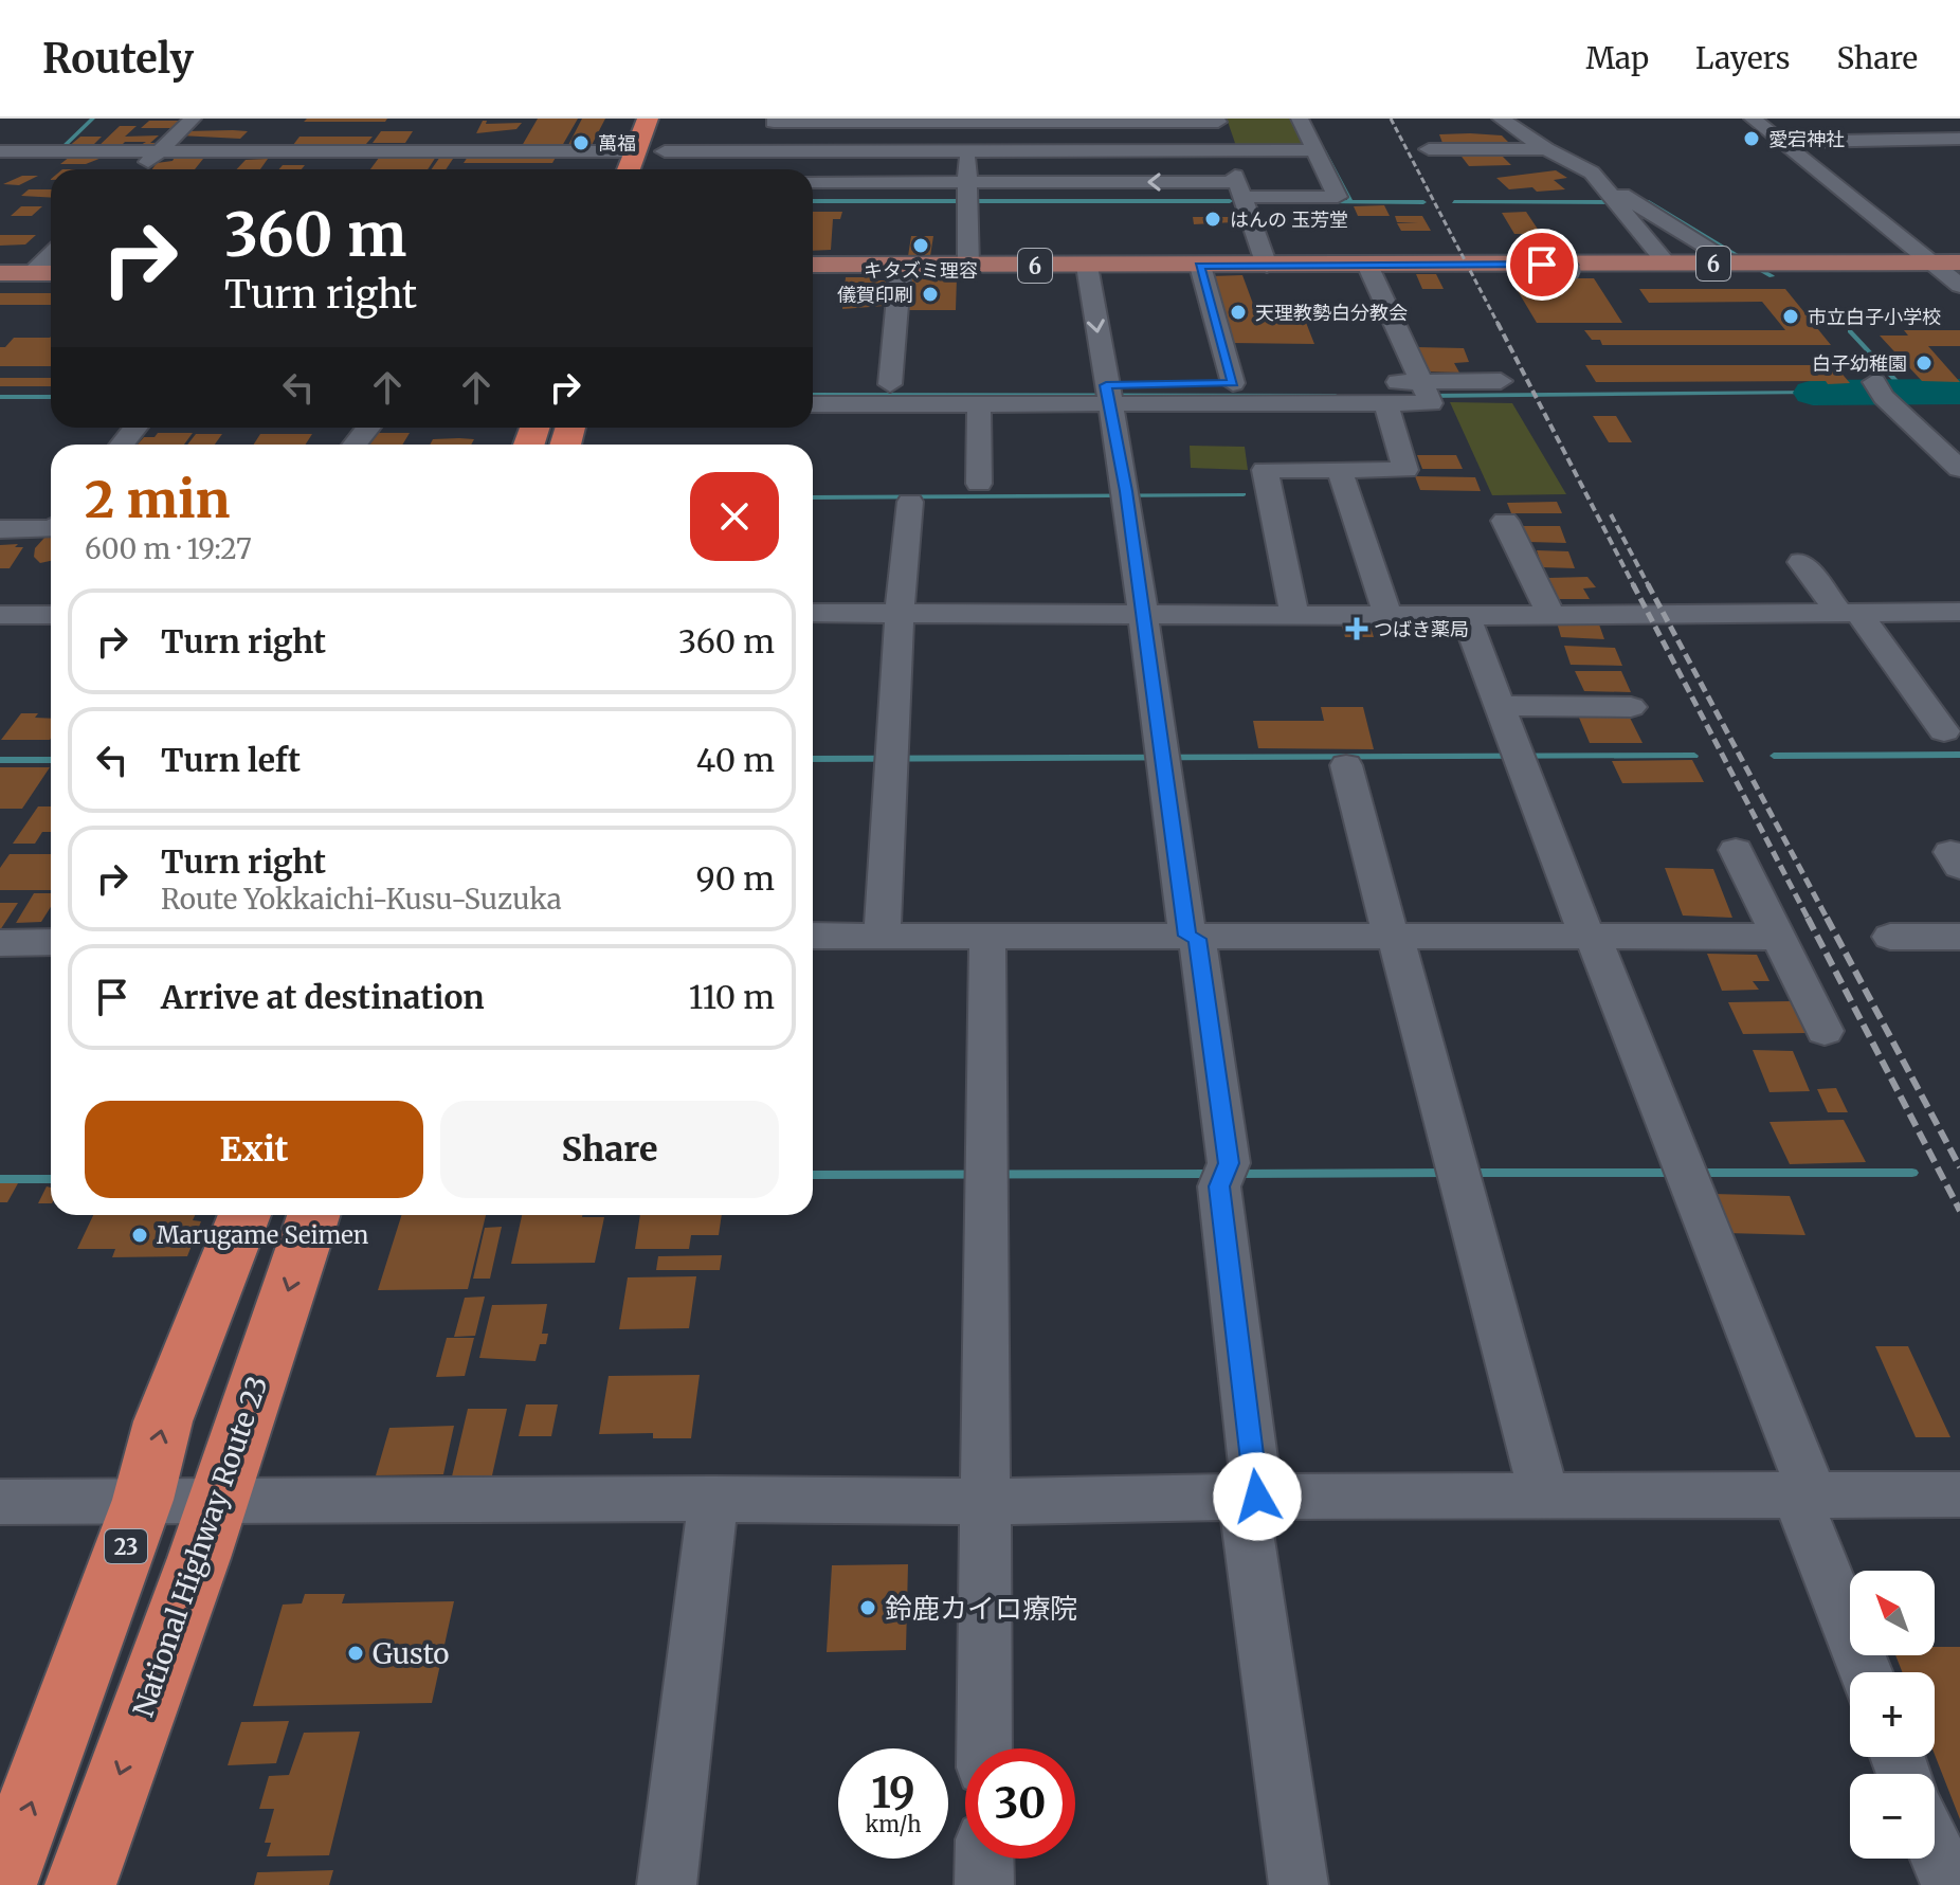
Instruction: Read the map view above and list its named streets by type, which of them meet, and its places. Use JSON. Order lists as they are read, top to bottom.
{
  "streets": {
    "highway": ["23", "National Highway Route 23"],
    "main road": ["6"]
  },
  "places": {
    "other": [
      "愛宕神社",
      "萬福",
      "はんの 玉芳堂",
      "キタズミ理容",
      "儀賀印刷",
      "天理教勢白分教会",
      "市立白子小学校",
      "白子幼稚園",
      "Marugame Seimen",
      "鈴鹿カイロ療院",
      "Gusto"
    ],
    "health": ["つばき薬局"]
  },
  "north": "top left",
  "page": {
    "header": "Routely",
    "nav": ["Map", "Layers", "Share"],
    "turn": ["360 m", "Turn right"],
    "heading": ["2 min", "600 m · 19:27"],
    "list": [
      {
        "name": "Turn right",
        "value": "360 m"
      },
      {
        "name": "Turn left",
        "value": "40 m"
      },
      {
        "name": "Turn right",
        "note": "Route Yokkaichi-Kusu-Suzuka",
        "value": "90 m"
      },
      {
        "name": "Arrive at destination",
        "value": "110 m"
      }
    ],
    "buttons": ["Exit", "Share"],
    "map_buttons": ["+", "−"],
    "speed": "19 km/h",
    "limit": "30"
  }
}
